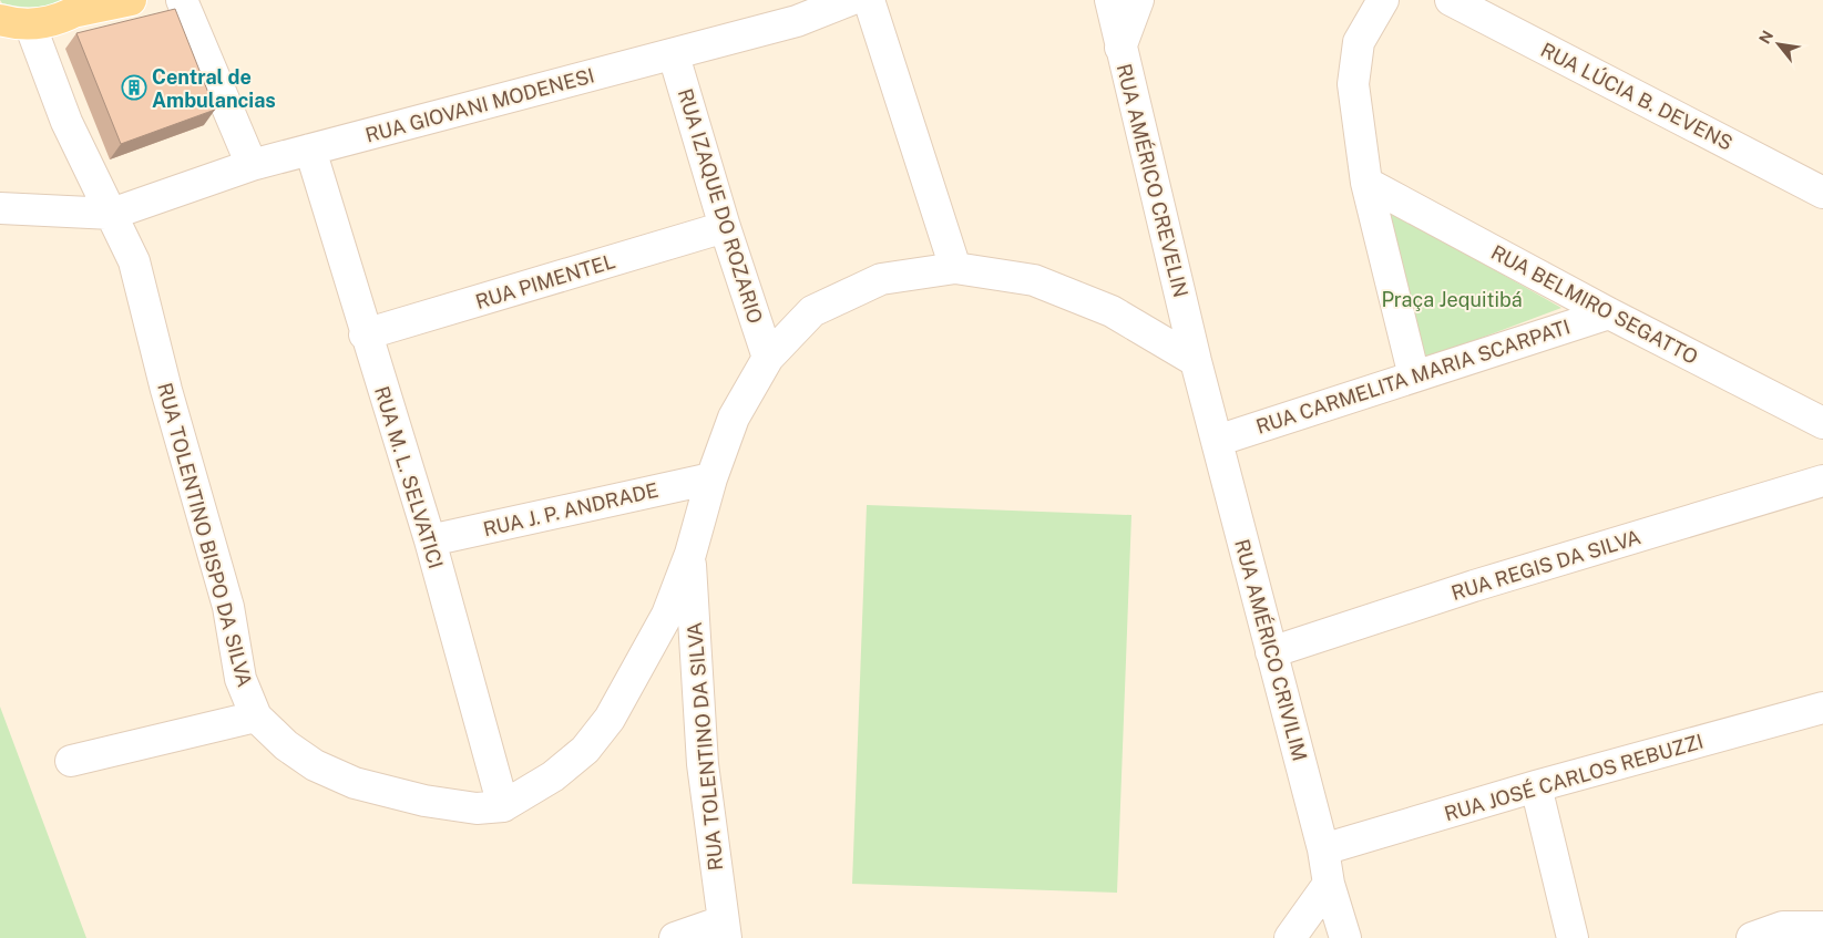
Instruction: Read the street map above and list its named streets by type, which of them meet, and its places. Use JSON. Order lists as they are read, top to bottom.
{
  "streets": {
    "street": [
      "RUA LÚCIA B. DEVENS",
      "RUA GIOVANI MODENESI",
      "RUA AMÉRICO CREVELIN",
      "RUA IZAQUE DO ROZARIO",
      "RUA PIMENTEL",
      "RUA BELMIRO SEGATTO",
      "RUA CARMELITA MARIA SCARPATI",
      "RUA M. L. SELVATICI",
      "RUA J. P. ANDRADE",
      "RUA TOLENTINO BISPO DA SILVA",
      "RUA REGIS DA SILVA",
      "RUA AMÉRICO CRIVILIM",
      "RUA TOLENTINO DA SILVA",
      "RUA JOSÉ CARLOS REBUZZI"
    ]
  },
  "crossings": [
    ["RUA GIOVANI MODENESI", "RUA IZAQUE DO ROZARIO"],
    ["RUA GIOVANI MODENESI", "RUA M. L. SELVATICI"],
    ["RUA GIOVANI MODENESI", "RUA TOLENTINO BISPO DA SILVA"],
    ["RUA AMÉRICO CREVELIN", "RUA TOLENTINO BISPO DA SILVA"],
    ["RUA AMÉRICO CREVELIN", "RUA AMÉRICO CRIVILIM"],
    ["RUA IZAQUE DO ROZARIO", "RUA PIMENTEL"],
    ["RUA IZAQUE DO ROZARIO", "RUA TOLENTINO BISPO DA SILVA"],
    ["RUA PIMENTEL", "RUA M. L. SELVATICI"],
    ["RUA BELMIRO SEGATTO", "RUA CARMELITA MARIA SCARPATI"],
    ["RUA CARMELITA MARIA SCARPATI", "RUA AMÉRICO CRIVILIM"],
    ["RUA M. L. SELVATICI", "RUA J. P. ANDRADE"],
    ["RUA M. L. SELVATICI", "RUA TOLENTINO BISPO DA SILVA"],
    ["RUA J. P. ANDRADE", "RUA TOLENTINO BISPO DA SILVA"],
    ["RUA TOLENTINO BISPO DA SILVA", "RUA AMÉRICO CRIVILIM"],
    ["RUA TOLENTINO BISPO DA SILVA", "RUA TOLENTINO DA SILVA"],
    ["RUA REGIS DA SILVA", "RUA AMÉRICO CRIVILIM"],
    ["RUA AMÉRICO CRIVILIM", "RUA JOSÉ CARLOS REBUZZI"]
  ],
  "parks": ["Praça Jequitibá"],
  "places": {
    "building": ["Central de Ambulancias"]
  },
  "north": "top left"
}
